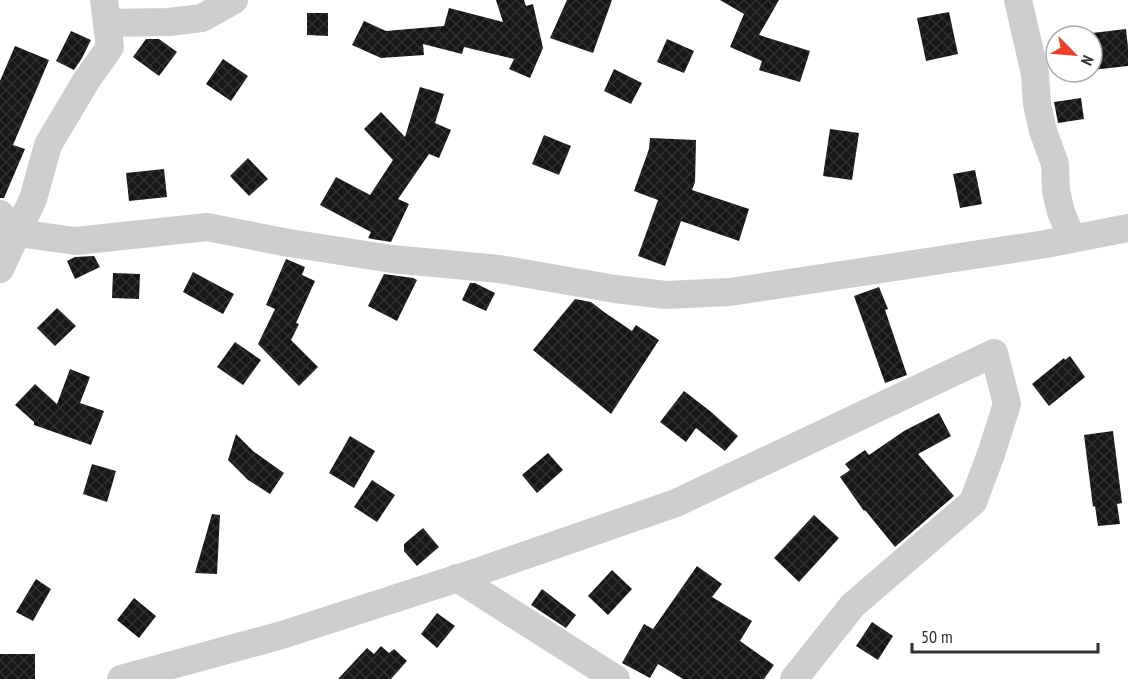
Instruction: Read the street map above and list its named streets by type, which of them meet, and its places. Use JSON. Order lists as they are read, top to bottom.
{
  "scale_bar": "50 m",
  "north": "bottom right"
}
